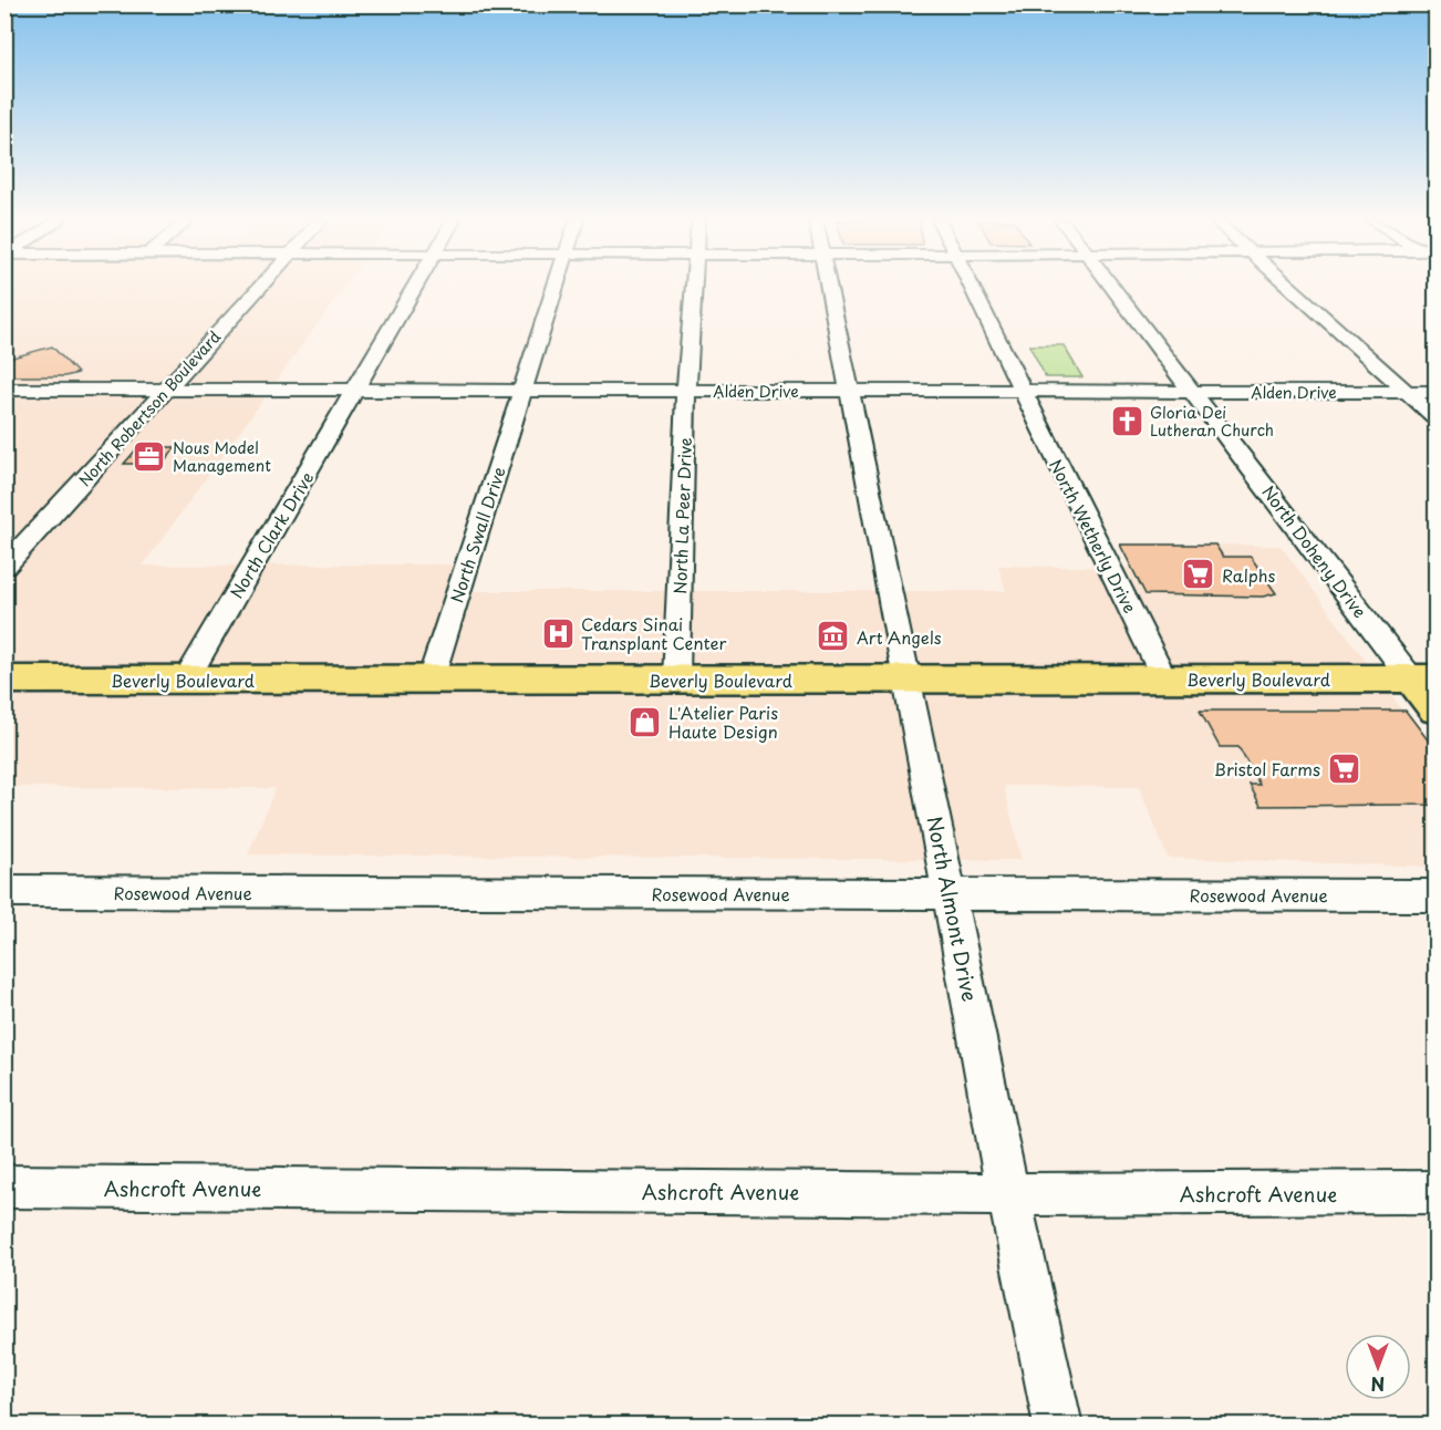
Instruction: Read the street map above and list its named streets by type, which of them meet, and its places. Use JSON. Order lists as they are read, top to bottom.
{
  "streets": {
    "main road": ["North Doheny Drive", "Beverly Boulevard"],
    "street": [
      "Alden Drive",
      "North Robertson Boulevard",
      "North La Peer Drive",
      "North Clark Drive",
      "North Swall Drive",
      "North Wetherly Drive",
      "Rosewood Avenue",
      "North Almont Drive",
      "Ashcroft Avenue"
    ]
  },
  "crossings": [
    ["Alden Drive", "North Robertson Boulevard"],
    ["Alden Drive", "North La Peer Drive"],
    ["Alden Drive", "North Clark Drive"],
    ["Alden Drive", "North Swall Drive"],
    ["Alden Drive", "North Wetherly Drive"],
    ["Alden Drive", "North Doheny Drive"],
    ["Alden Drive", "North Almont Drive"],
    ["North La Peer Drive", "Beverly Boulevard"],
    ["North Clark Drive", "Beverly Boulevard"],
    ["North Swall Drive", "Beverly Boulevard"],
    ["North Wetherly Drive", "Beverly Boulevard"],
    ["North Doheny Drive", "Beverly Boulevard"],
    ["Beverly Boulevard", "North Almont Drive"],
    ["Rosewood Avenue", "North Almont Drive"],
    ["North Almont Drive", "Ashcroft Avenue"]
  ],
  "places": {
    "church": ["Gloria Dei Lutheran Church"],
    "office": ["Nous Model Management"],
    "supermarket": ["Ralphs", "Bristol Farms"],
    "hospital": ["Cedars Sinai Transplant Center"],
    "museum": ["Art Angels"],
    "shop": ["L'Atelier Paris Haute Design"]
  },
  "north": "bottom"
}
